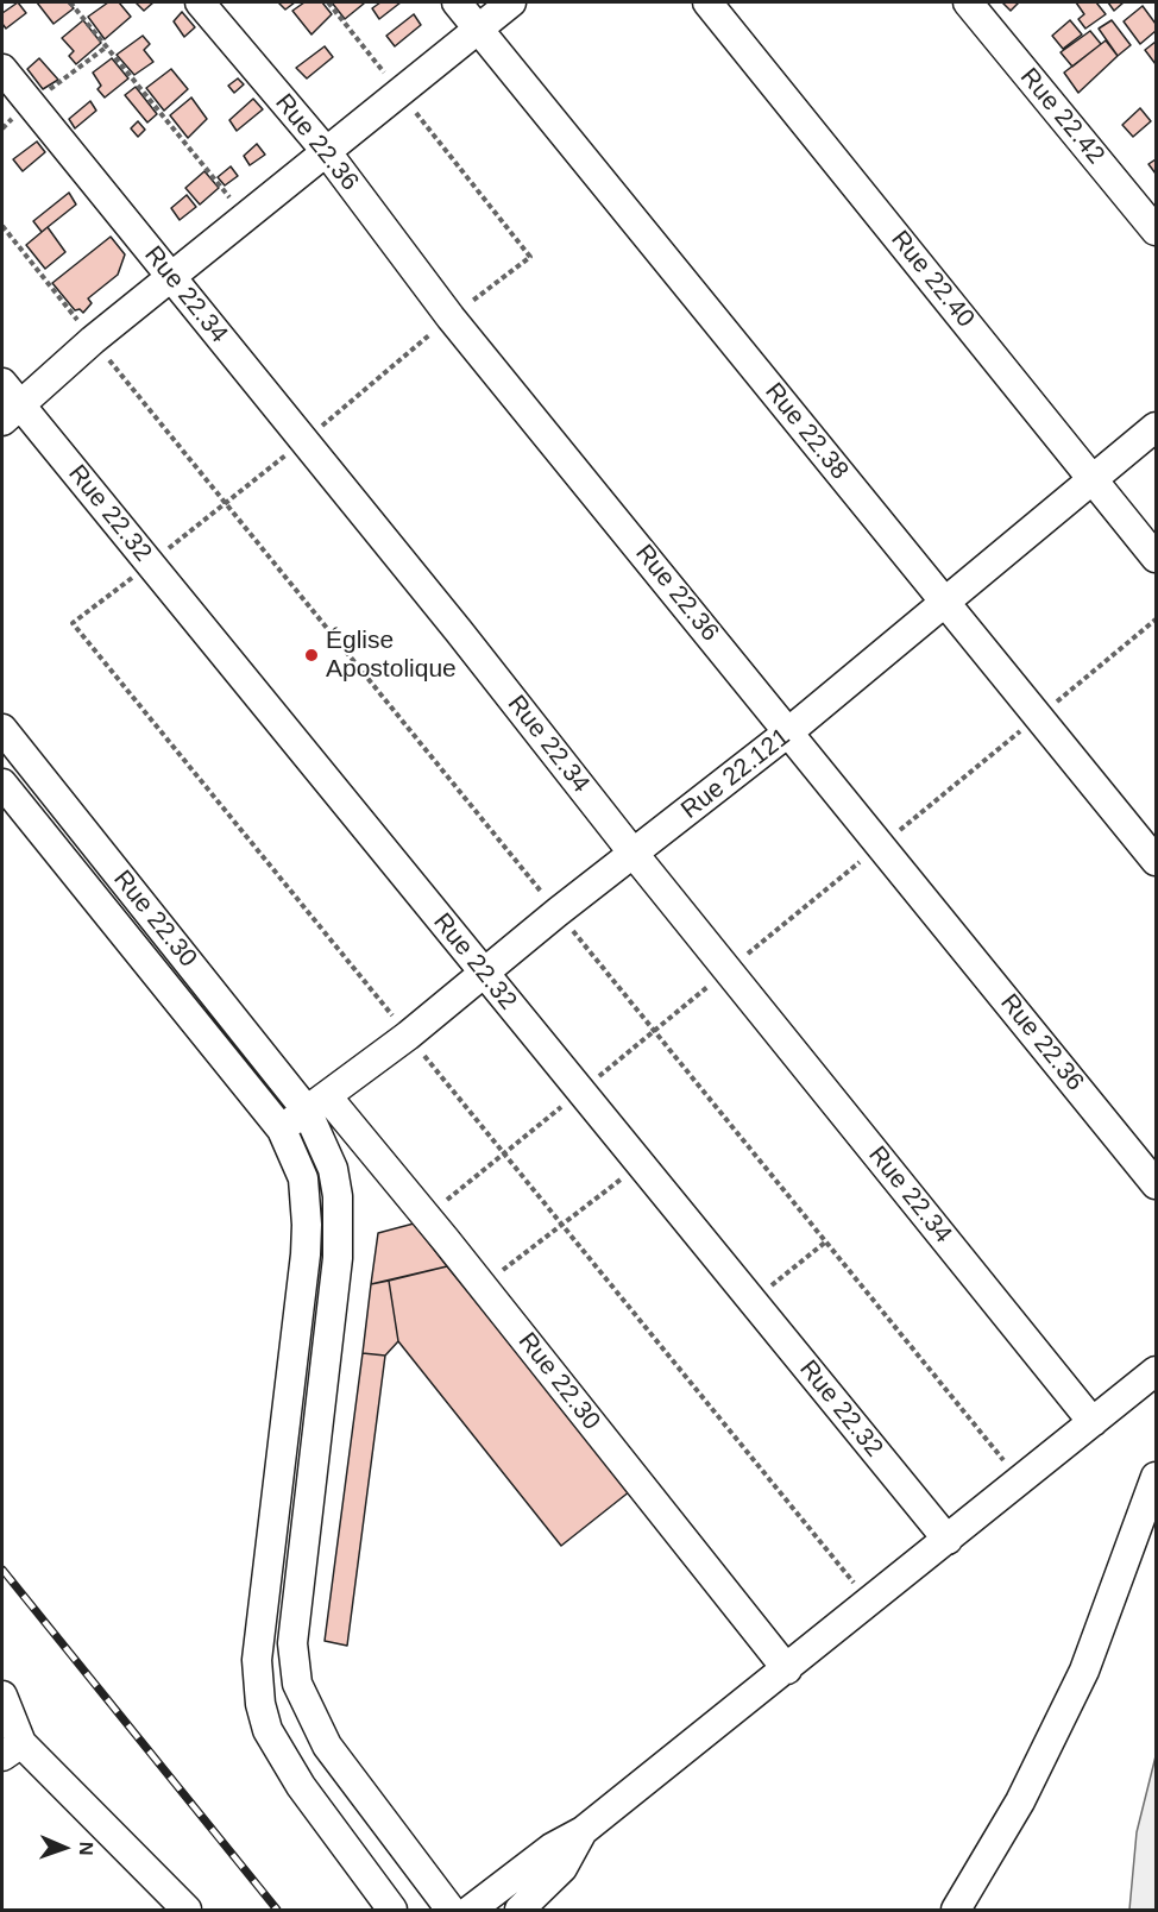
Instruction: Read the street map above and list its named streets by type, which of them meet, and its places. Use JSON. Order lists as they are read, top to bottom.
{
  "streets": {
    "street": [
      "Rue 22.42",
      "Rue 22.36",
      "Rue 22.40",
      "Rue 22.34",
      "Rue 22.38",
      "Rue 22.32",
      "Rue 22.121",
      "Rue 22.30"
    ]
  },
  "crossings": [
    ["Rue 22.36", "Rue 22.121"],
    ["Rue 22.40", "Rue 22.121"],
    ["Rue 22.34", "Rue 22.121"],
    ["Rue 22.38", "Rue 22.121"],
    ["Rue 22.32", "Rue 22.121"],
    ["Rue 22.121", "Rue 22.30"]
  ],
  "places": ["Église Apostolique"],
  "north": "right"
}
